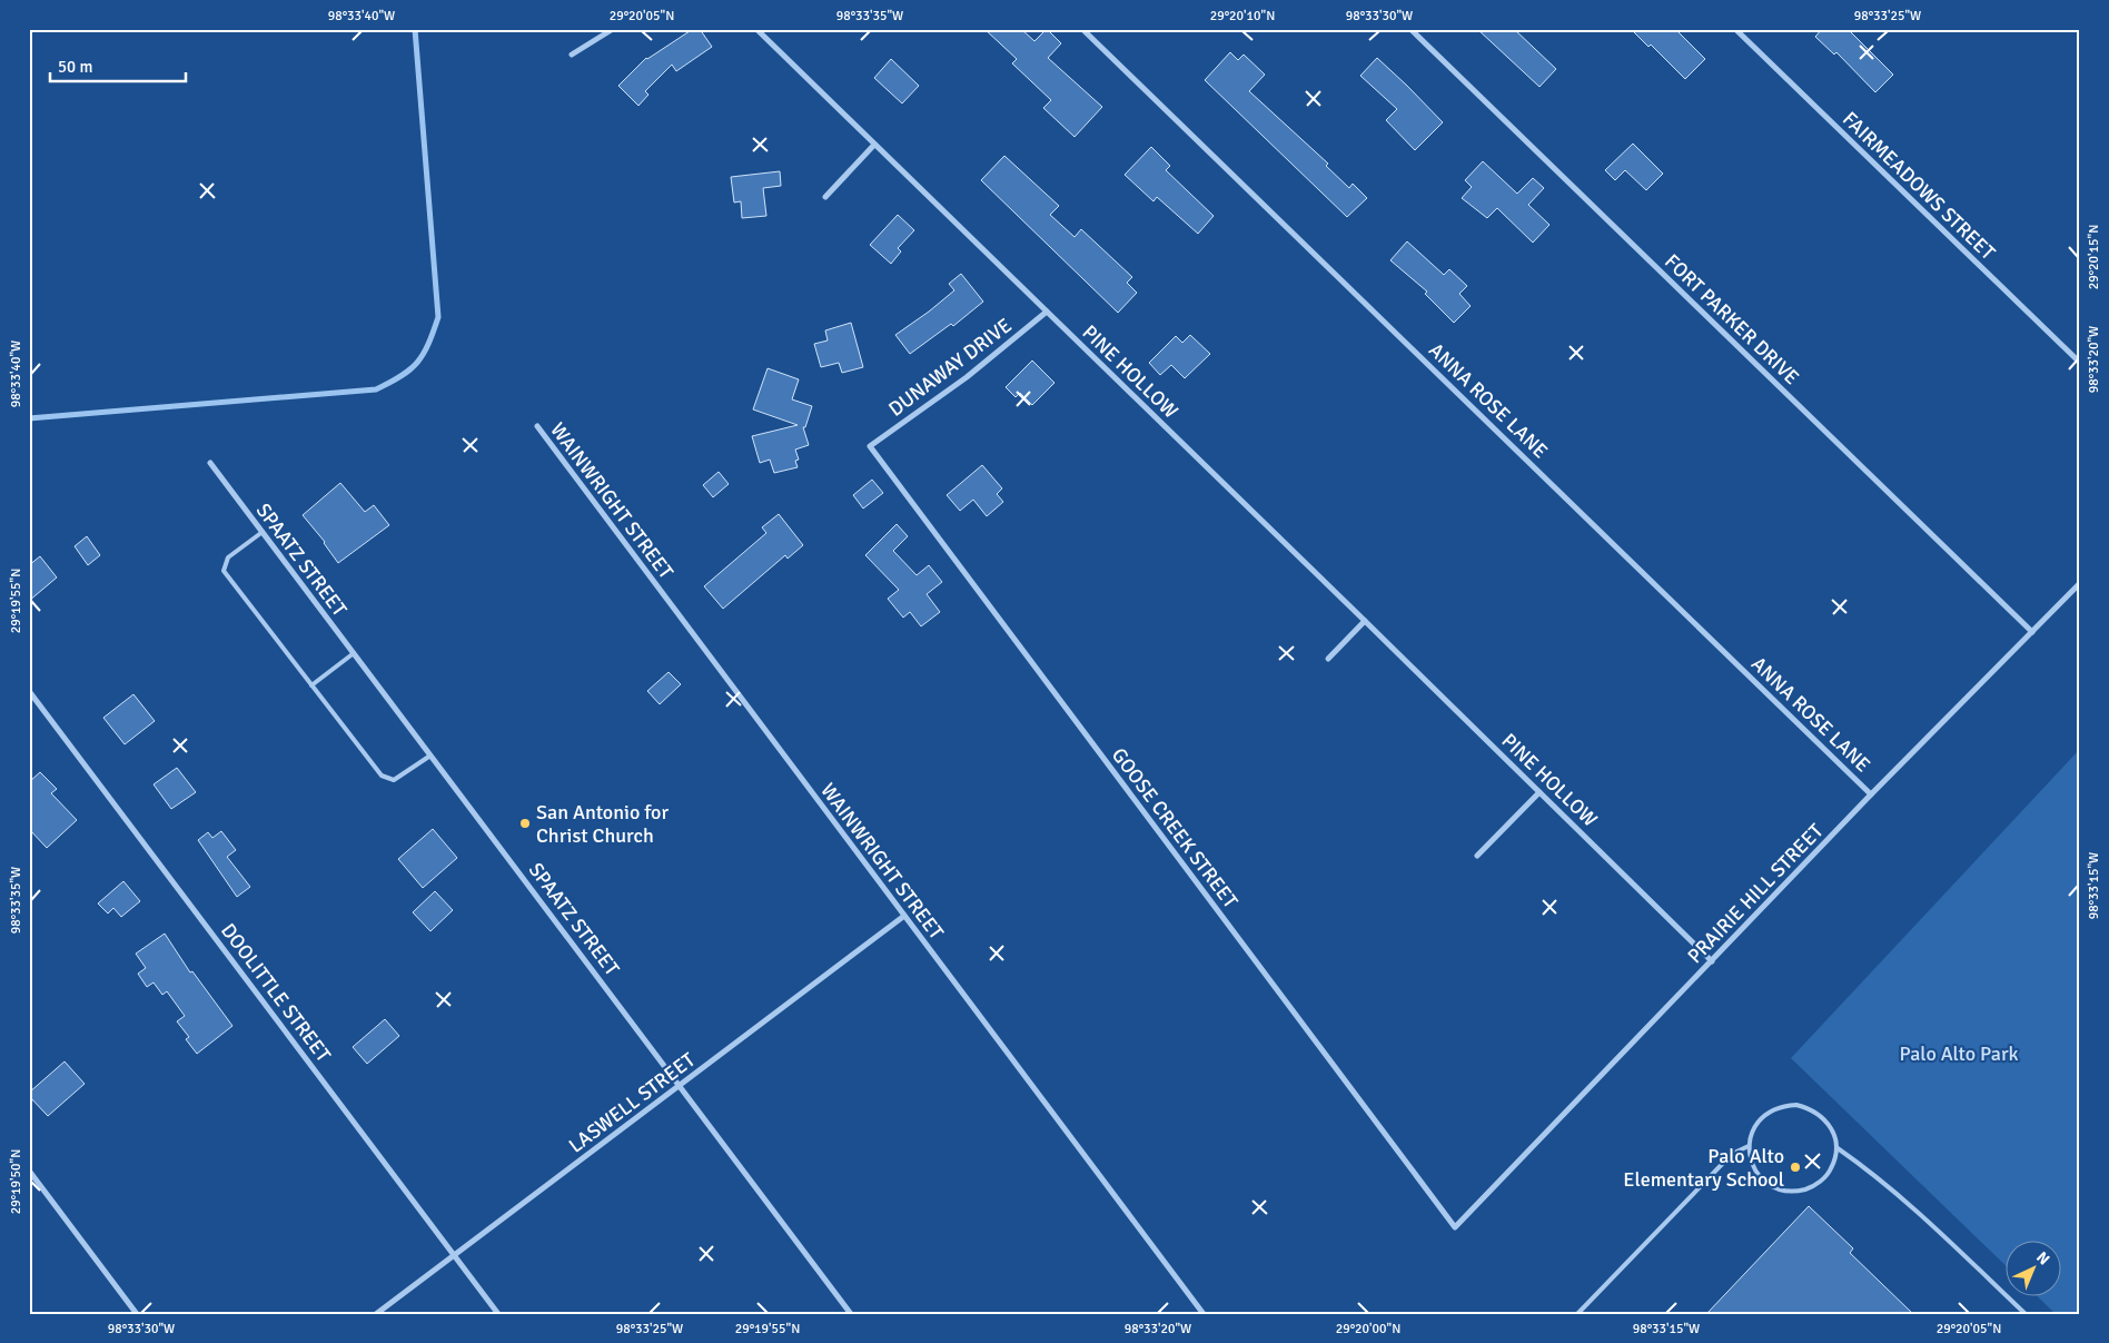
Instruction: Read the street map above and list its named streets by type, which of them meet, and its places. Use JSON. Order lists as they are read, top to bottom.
{
  "streets": {
    "street": [
      "FAIRMEADOWS STREET",
      "FORT PARKER DRIVE",
      "DUNAWAY DRIVE",
      "PINE HOLLOW",
      "ANNA ROSE LANE",
      "WAINWRIGHT STREET",
      "SPAATZ STREET",
      "GOOSE CREEK STREET",
      "PRAIRIE HILL STREET",
      "DOOLITTLE STREET",
      "LASWELL STREET"
    ]
  },
  "crossings": [
    ["FORT PARKER DRIVE", "PRAIRIE HILL STREET"],
    ["DUNAWAY DRIVE", "PINE HOLLOW"],
    ["DUNAWAY DRIVE", "GOOSE CREEK STREET"],
    ["PINE HOLLOW", "PRAIRIE HILL STREET"],
    ["ANNA ROSE LANE", "PRAIRIE HILL STREET"],
    ["WAINWRIGHT STREET", "LASWELL STREET"],
    ["SPAATZ STREET", "LASWELL STREET"],
    ["GOOSE CREEK STREET", "PRAIRIE HILL STREET"],
    ["DOOLITTLE STREET", "LASWELL STREET"]
  ],
  "parks": ["Palo Alto Park"],
  "places": ["San Antonio for Christ Church", "Palo Alto Elementary School"],
  "scale_bar": "50 m",
  "north": "top right",
  "coordinates": [
    "98°33'40\"W",
    "29°20'05\"N",
    "98°33'35\"W",
    "29°20'10\"N",
    "98°33'30\"W",
    "98°33'25\"W",
    "29°20'15\"N",
    "98°33'20\"W",
    "29°19'55\"N",
    "98°33'15\"W",
    "29°19'50\"N",
    "29°20'00\"N"
  ]
}
